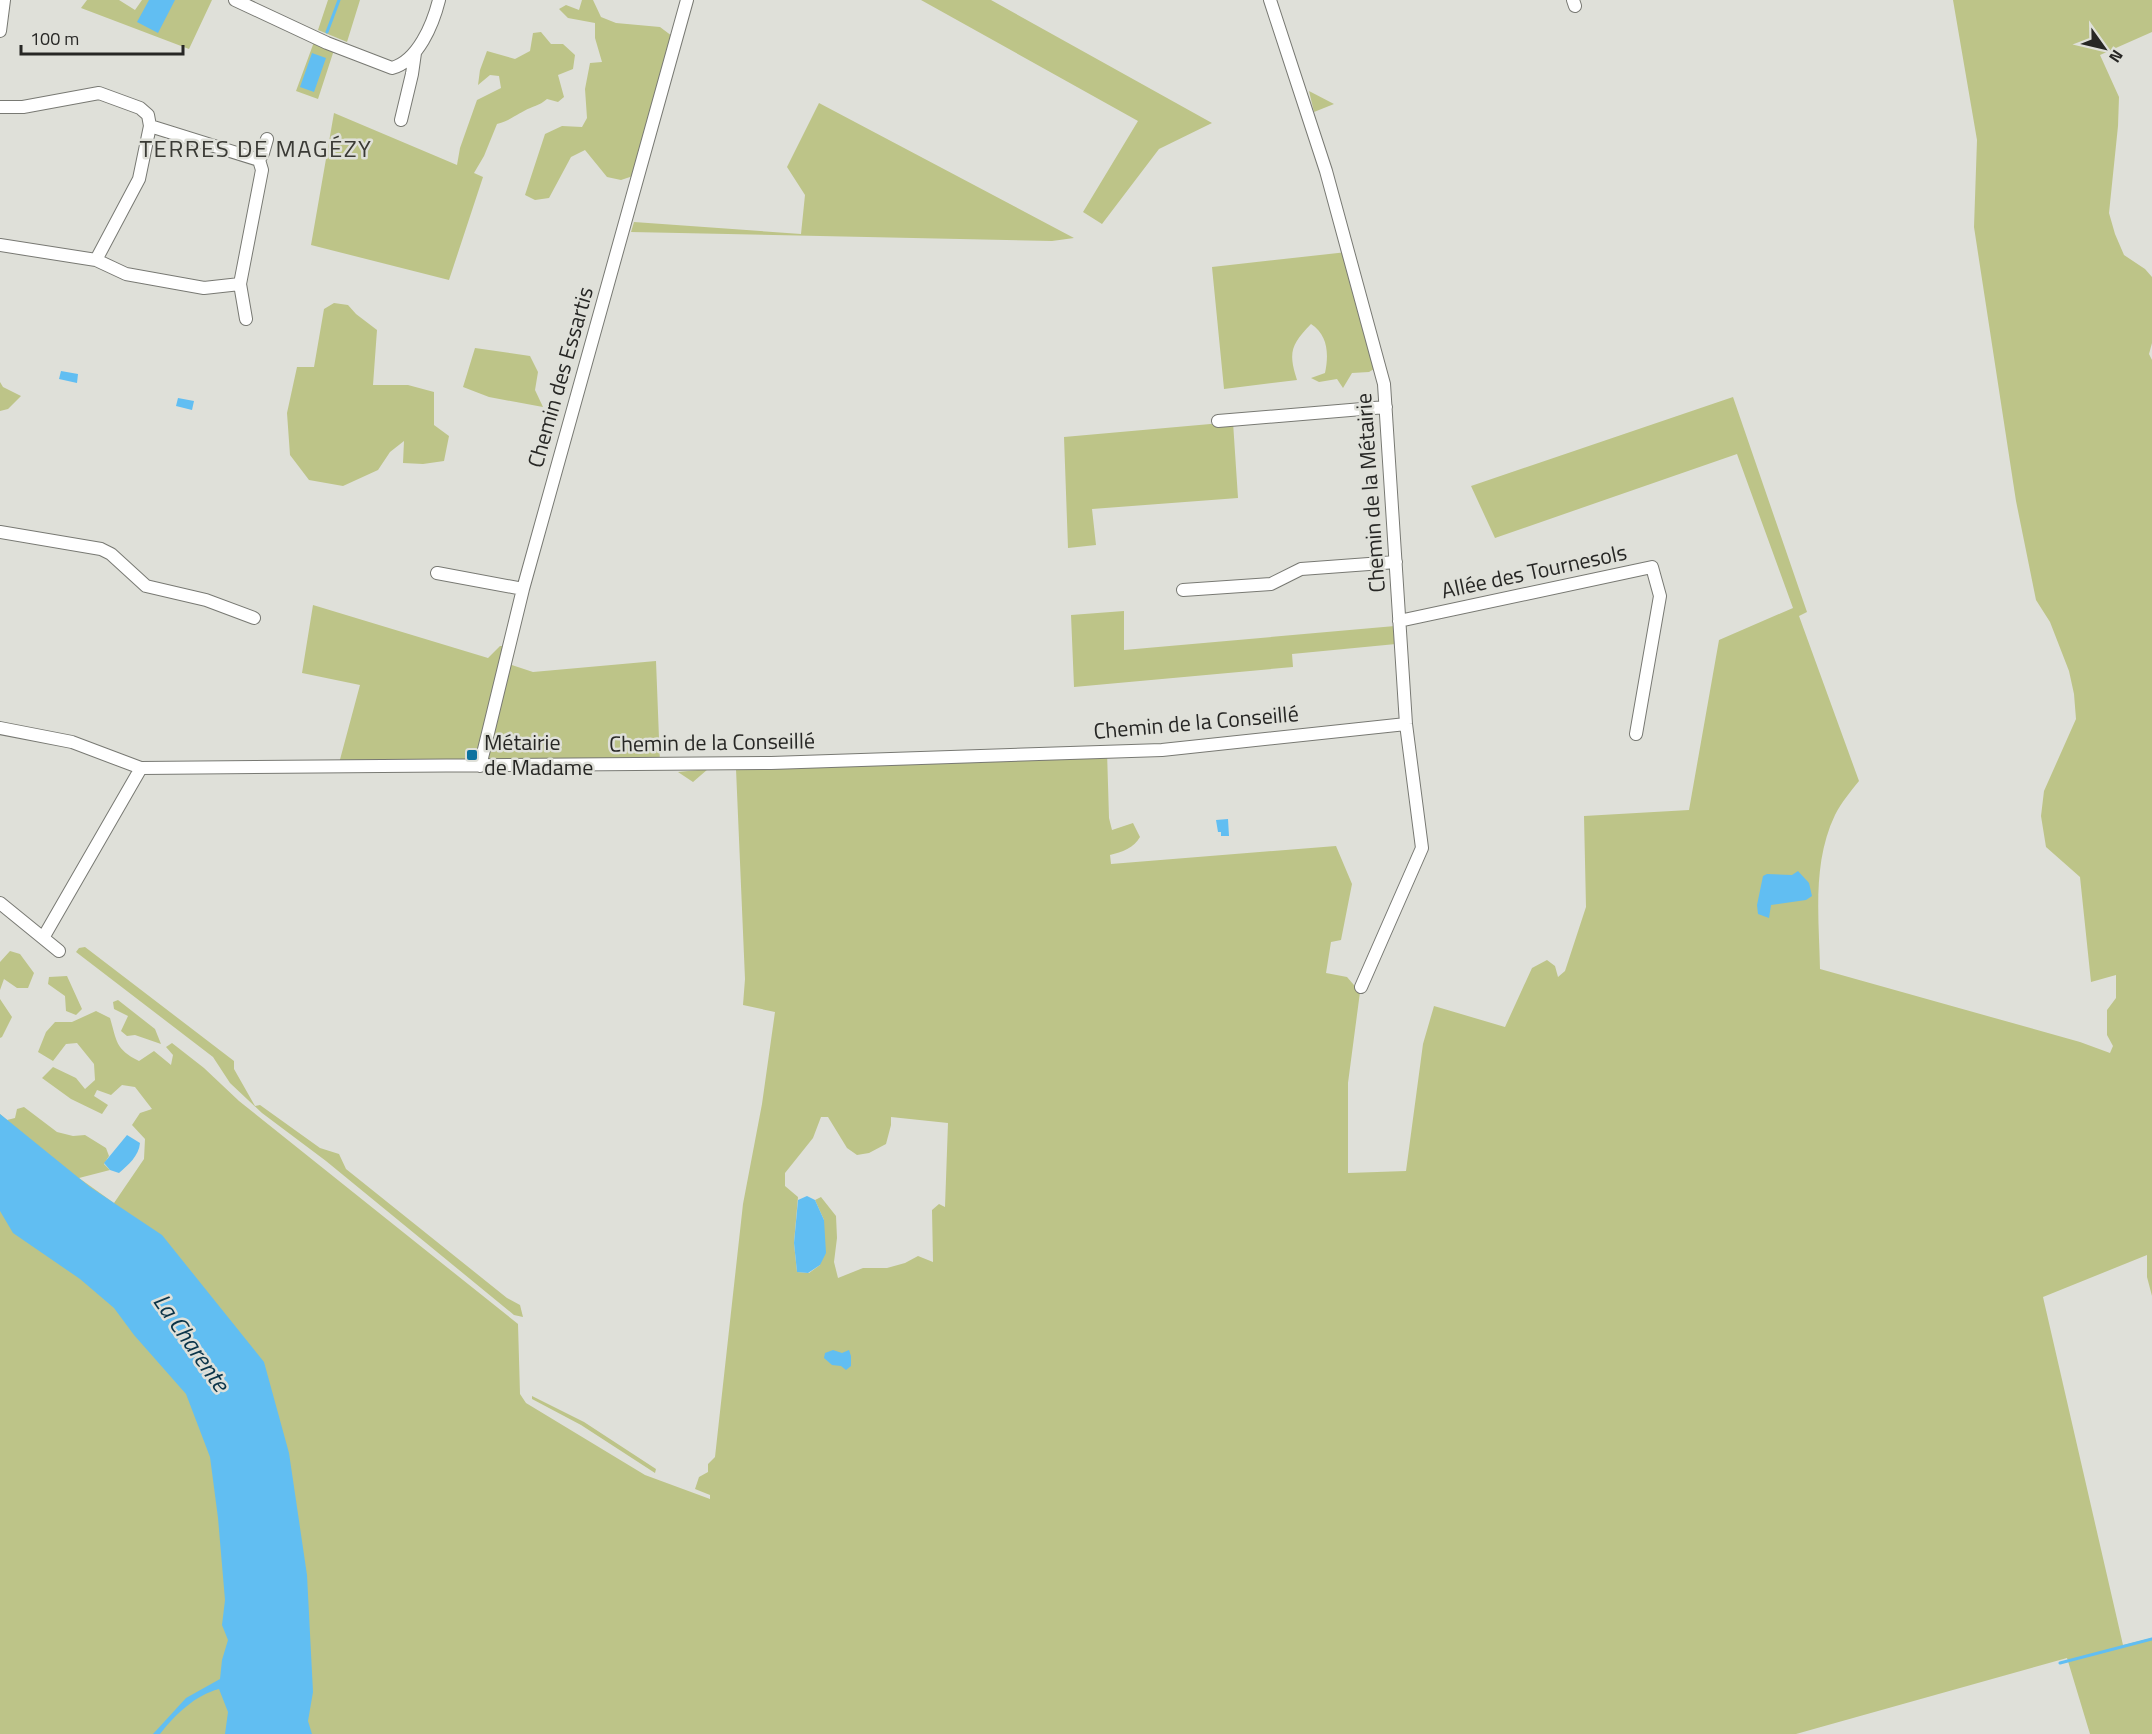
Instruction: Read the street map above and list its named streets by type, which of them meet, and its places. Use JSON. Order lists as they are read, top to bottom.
{
  "streets": {
    "street": [
      "Chemin des Essartis",
      "Chemin de la Métairie",
      "Allée des Tournesols",
      "Chemin de la Conseillé"
    ]
  },
  "crossings": [
    ["Chemin des Essartis", "Chemin de la Conseillé"],
    ["Chemin de la Métairie", "Allée des Tournesols"],
    ["Chemin de la Métairie", "Chemin de la Conseillé"]
  ],
  "districts": ["TERRES DE MAGÉZY"],
  "water": ["La Charente"],
  "places": {
    "transit": ["Métairie de Madame"]
  },
  "scale_bar": "100 m",
  "north": "bottom right"
}
